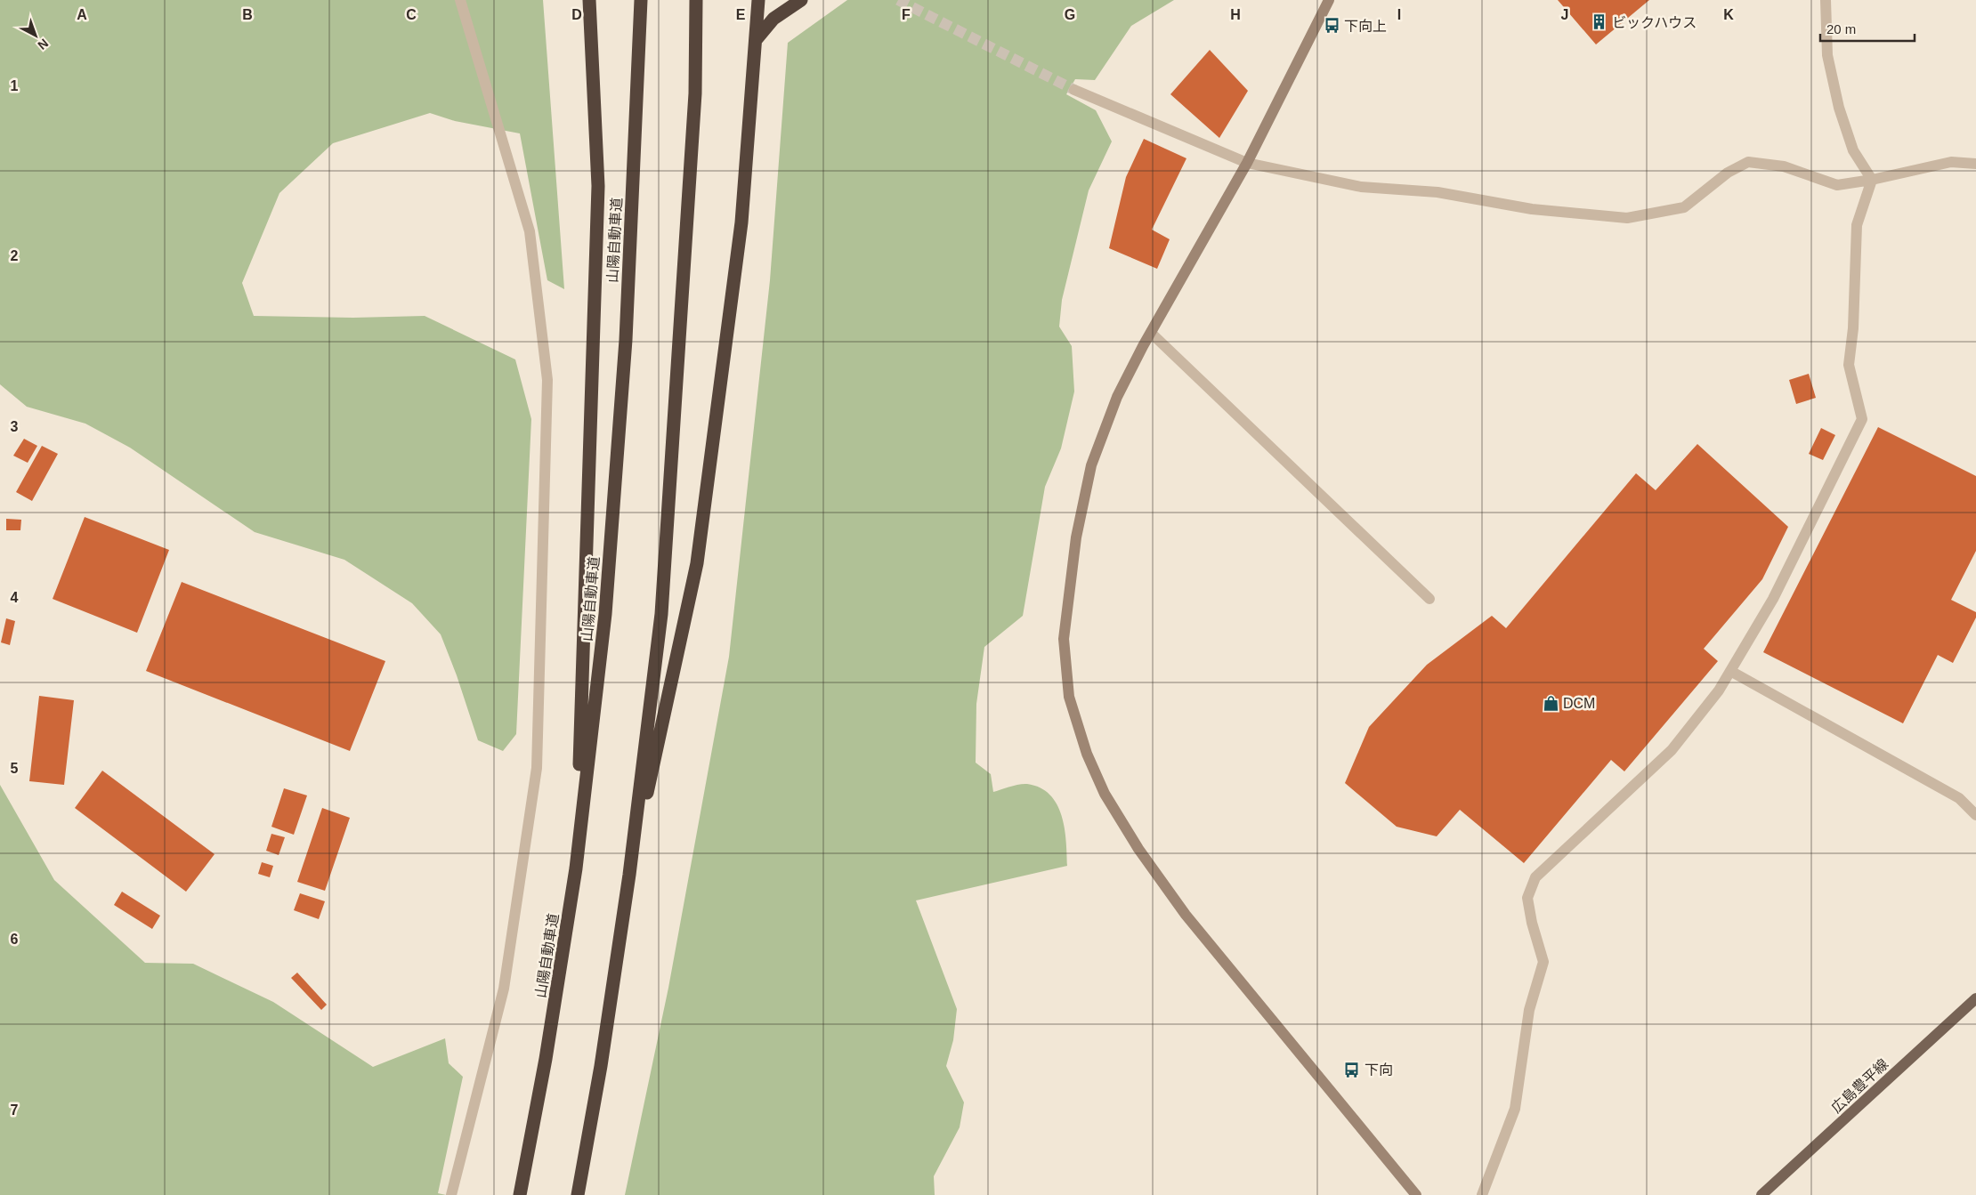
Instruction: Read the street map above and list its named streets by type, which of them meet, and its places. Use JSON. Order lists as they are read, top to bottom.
{
  "streets": {
    "highway": ["山陽自動車道"],
    "main road": ["広島豊平線"]
  },
  "places": {
    "building": ["ビックハウス"],
    "bus stop": ["下向上", "下向"],
    "shop": ["DCM"]
  },
  "scale_bar": "20 m",
  "north": "bottom right",
  "grid": {
    "columns": [
      "A",
      "B",
      "C",
      "D",
      "E",
      "F",
      "G",
      "H",
      "I",
      "J",
      "K"
    ],
    "rows": [
      "1",
      "2",
      "3",
      "4",
      "5",
      "6",
      "7"
    ]
  }
}
